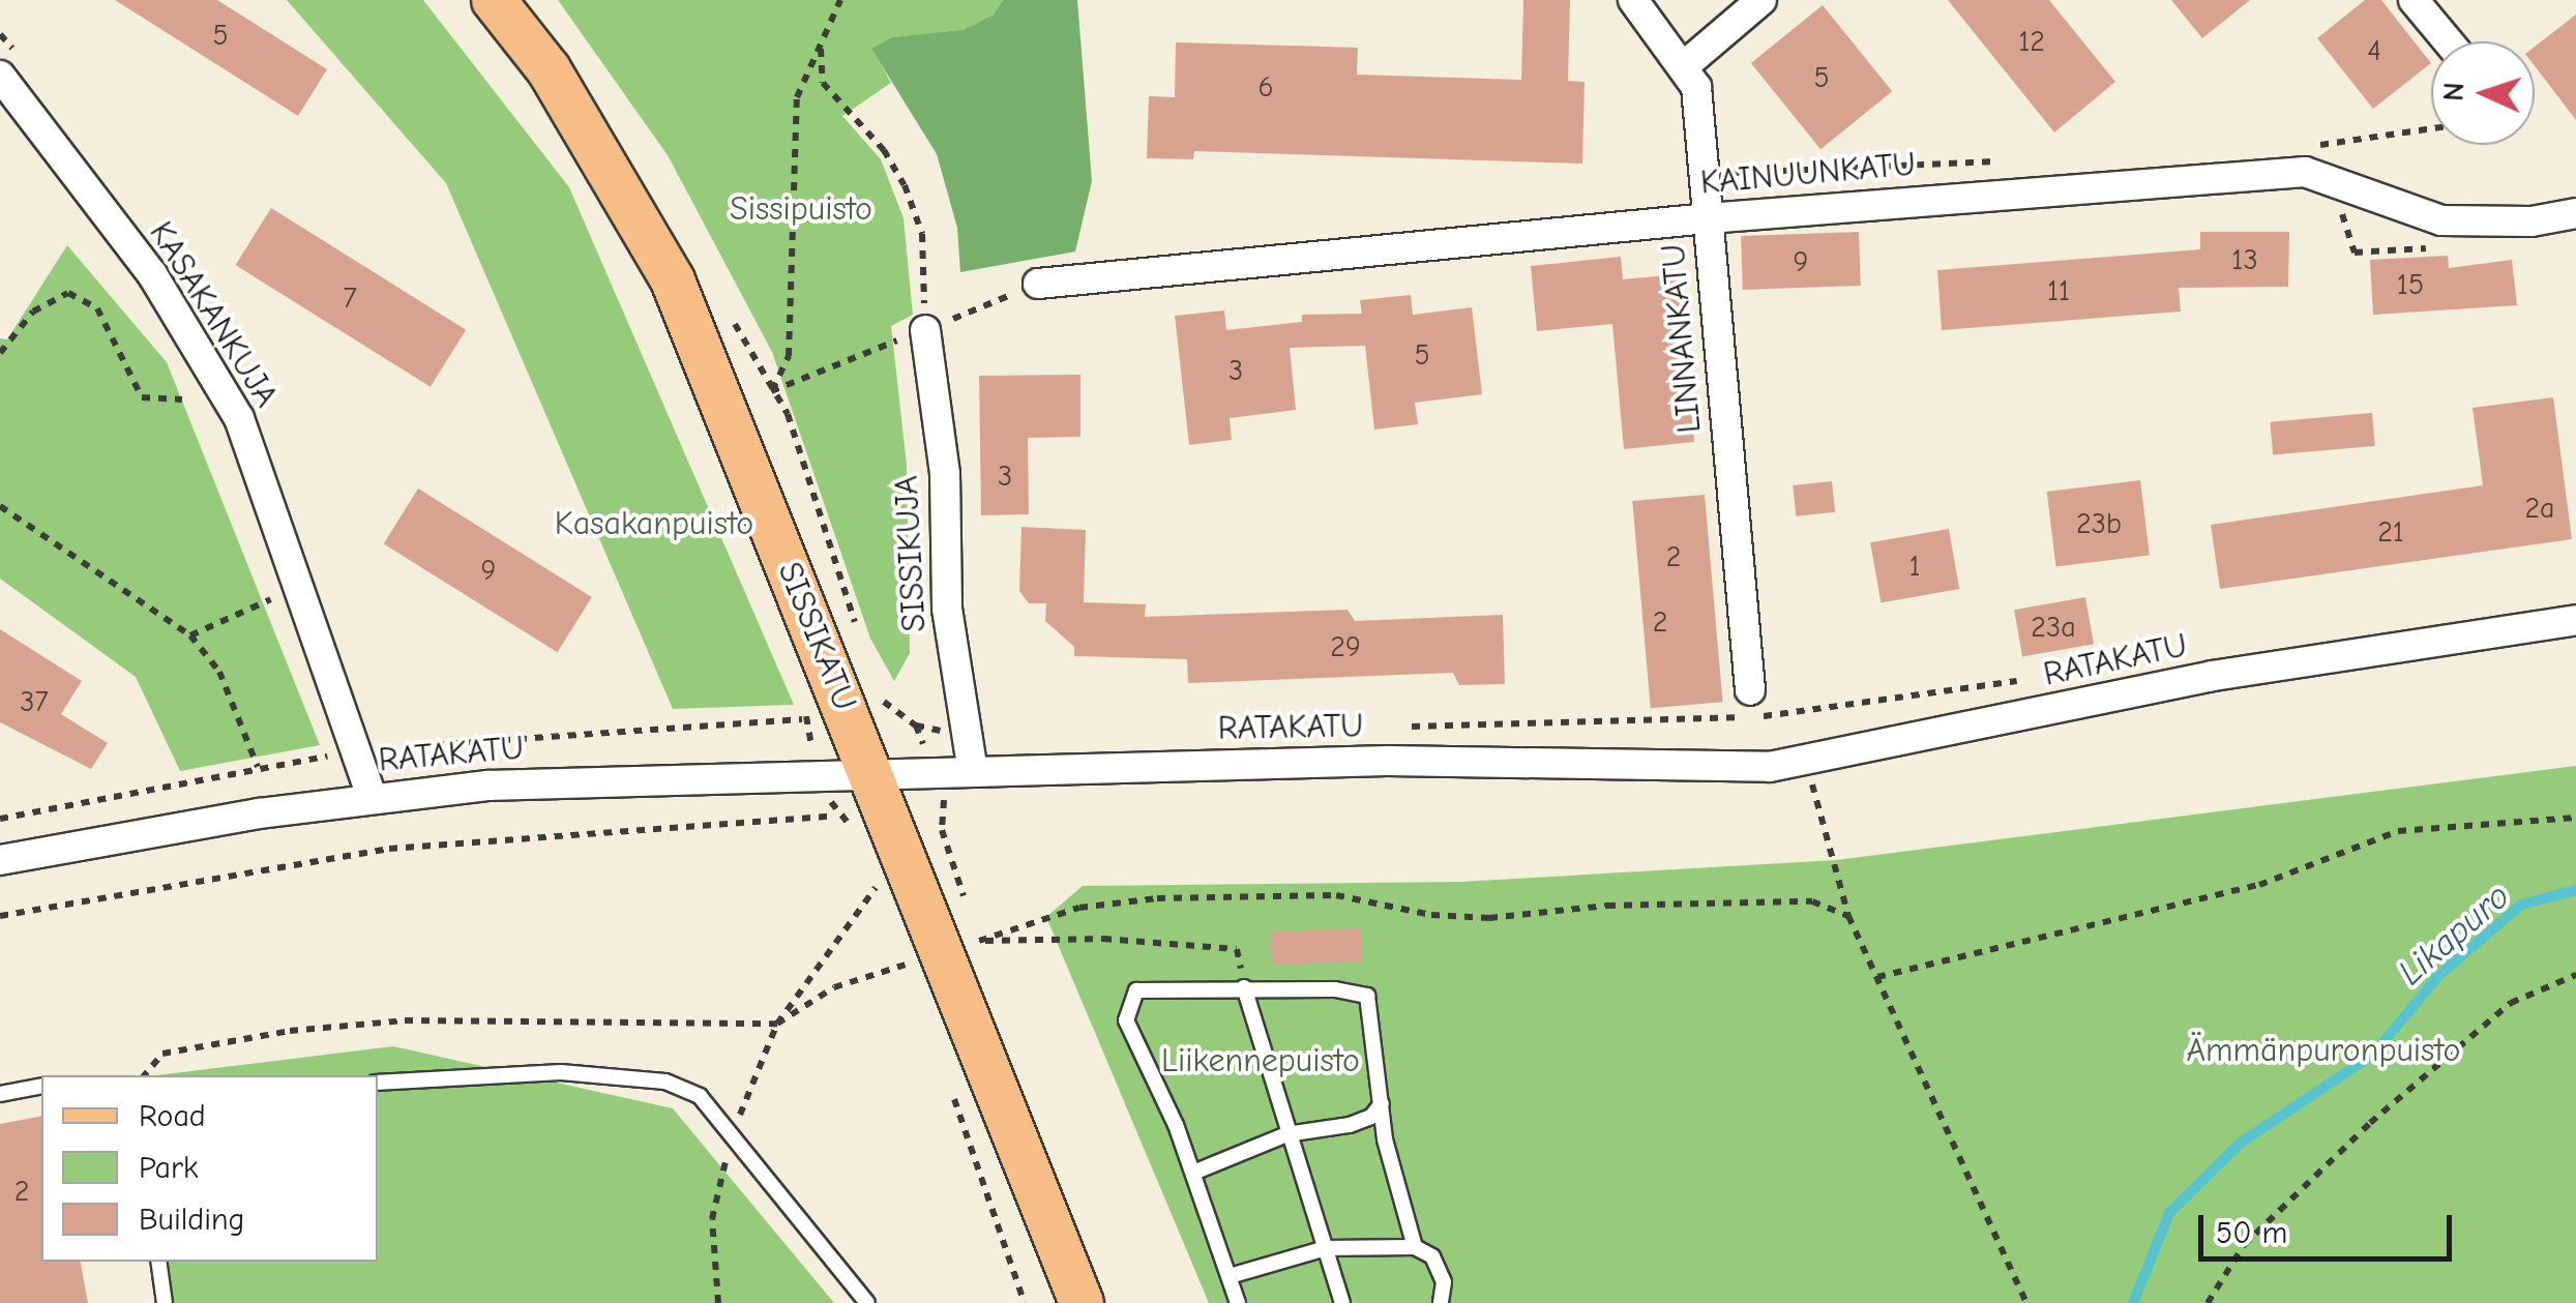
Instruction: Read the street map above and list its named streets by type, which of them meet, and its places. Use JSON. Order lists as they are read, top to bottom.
{
  "streets": {
    "main road": ["SISSIKATU"],
    "street": [
      "KAINUUNKATU",
      "KASAKANKUJA",
      "LINNANKATU",
      "SISSIKUJA",
      "RATAKATU"
    ]
  },
  "crossings": [
    ["KAINUUNKATU", "LINNANKATU"],
    ["KASAKANKUJA", "RATAKATU"],
    ["SISSIKUJA", "RATAKATU"],
    ["SISSIKATU", "RATAKATU"]
  ],
  "water": ["Likapuro"],
  "parks": [
    "Sissipuisto",
    "Kasakanpuisto",
    "Ämmänpuronpuisto",
    "Liikennepuisto"
  ],
  "house_numbers": [
    "5",
    "12",
    "4",
    "5",
    "6",
    "13",
    "9",
    "15",
    "11",
    "7",
    "5",
    "3",
    "3",
    "2a",
    "23b",
    "21",
    "2",
    "1",
    "9",
    "2",
    "23a",
    "29",
    "37",
    "2"
  ],
  "legend": ["Road", "Park", "Building"],
  "scale_bar": "50 m",
  "north": "left"
}
